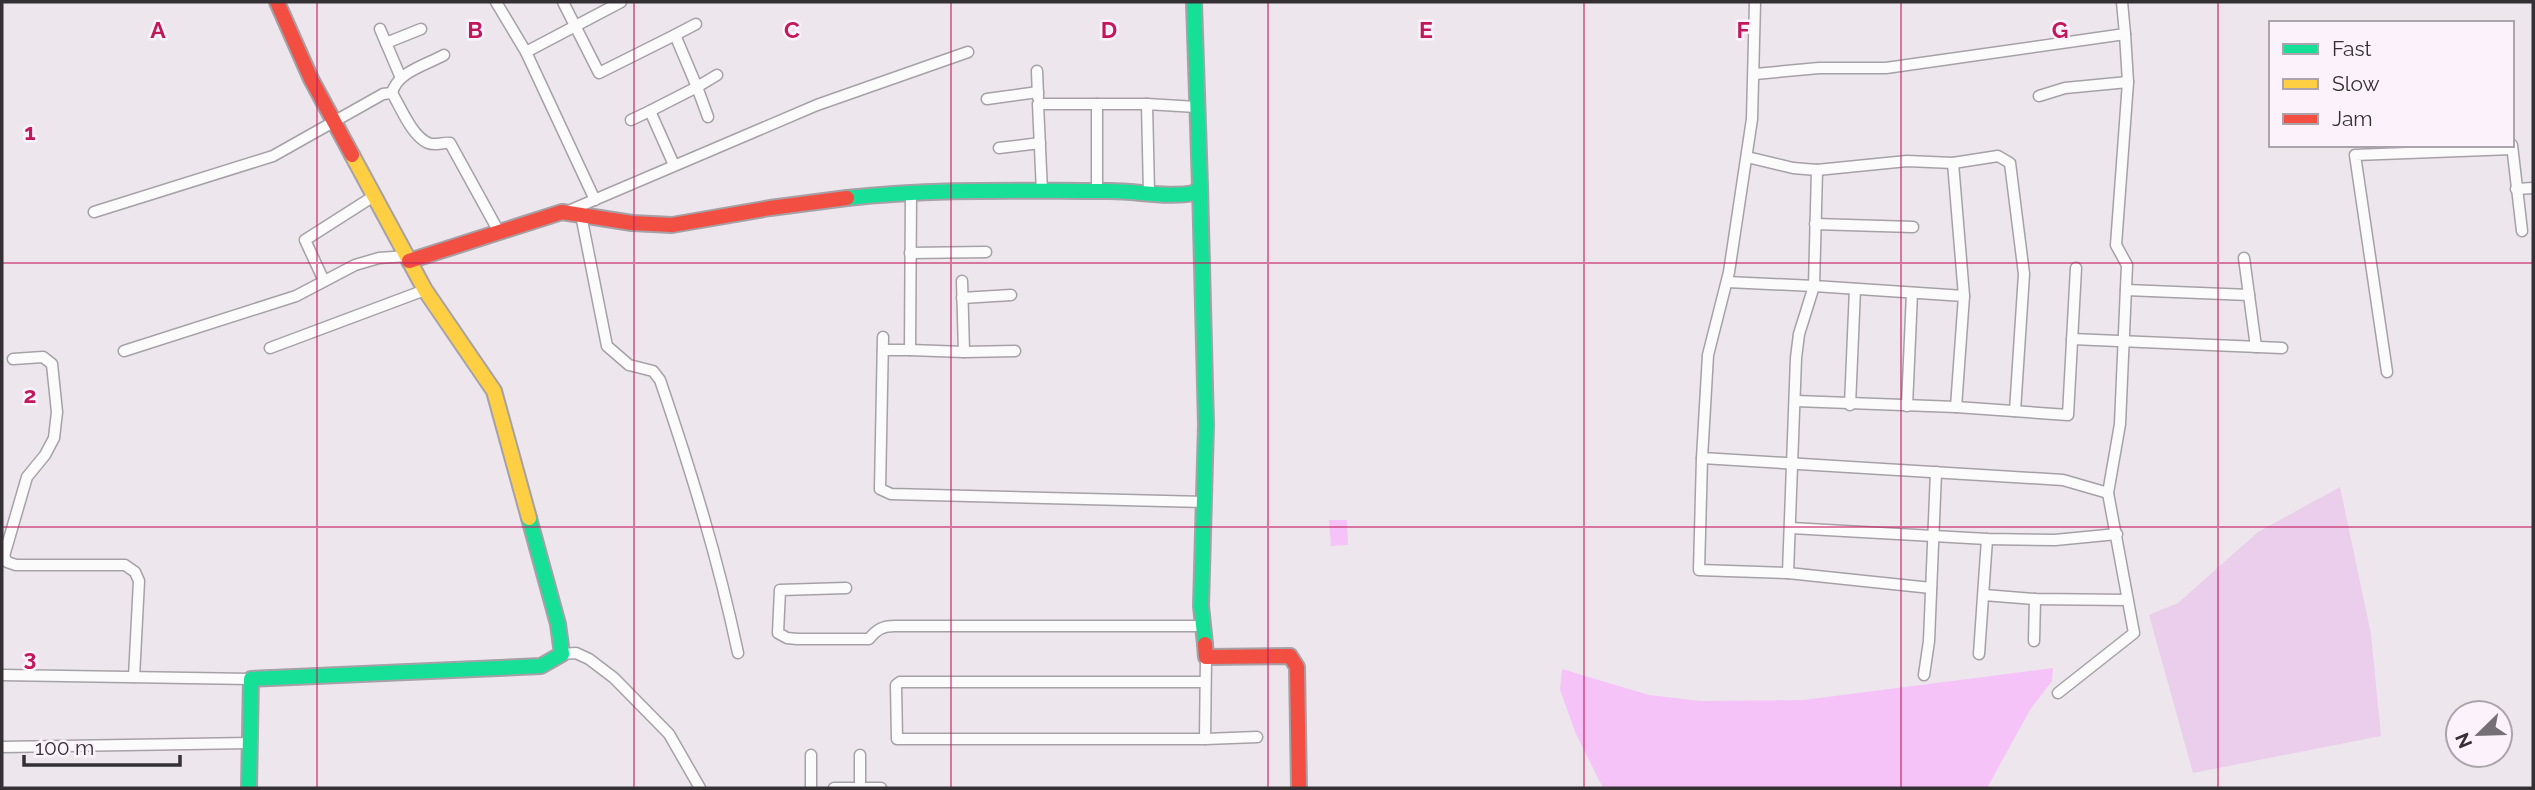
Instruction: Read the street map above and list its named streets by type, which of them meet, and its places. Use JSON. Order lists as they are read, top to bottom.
{
  "legend": ["Fast", "Slow", "Jam"],
  "scale_bar": "100 m",
  "north": "bottom left",
  "grid": {
    "columns": [
      "A",
      "B",
      "C",
      "D",
      "E",
      "F",
      "G"
    ],
    "rows": ["1", "2", "3"]
  }
}
